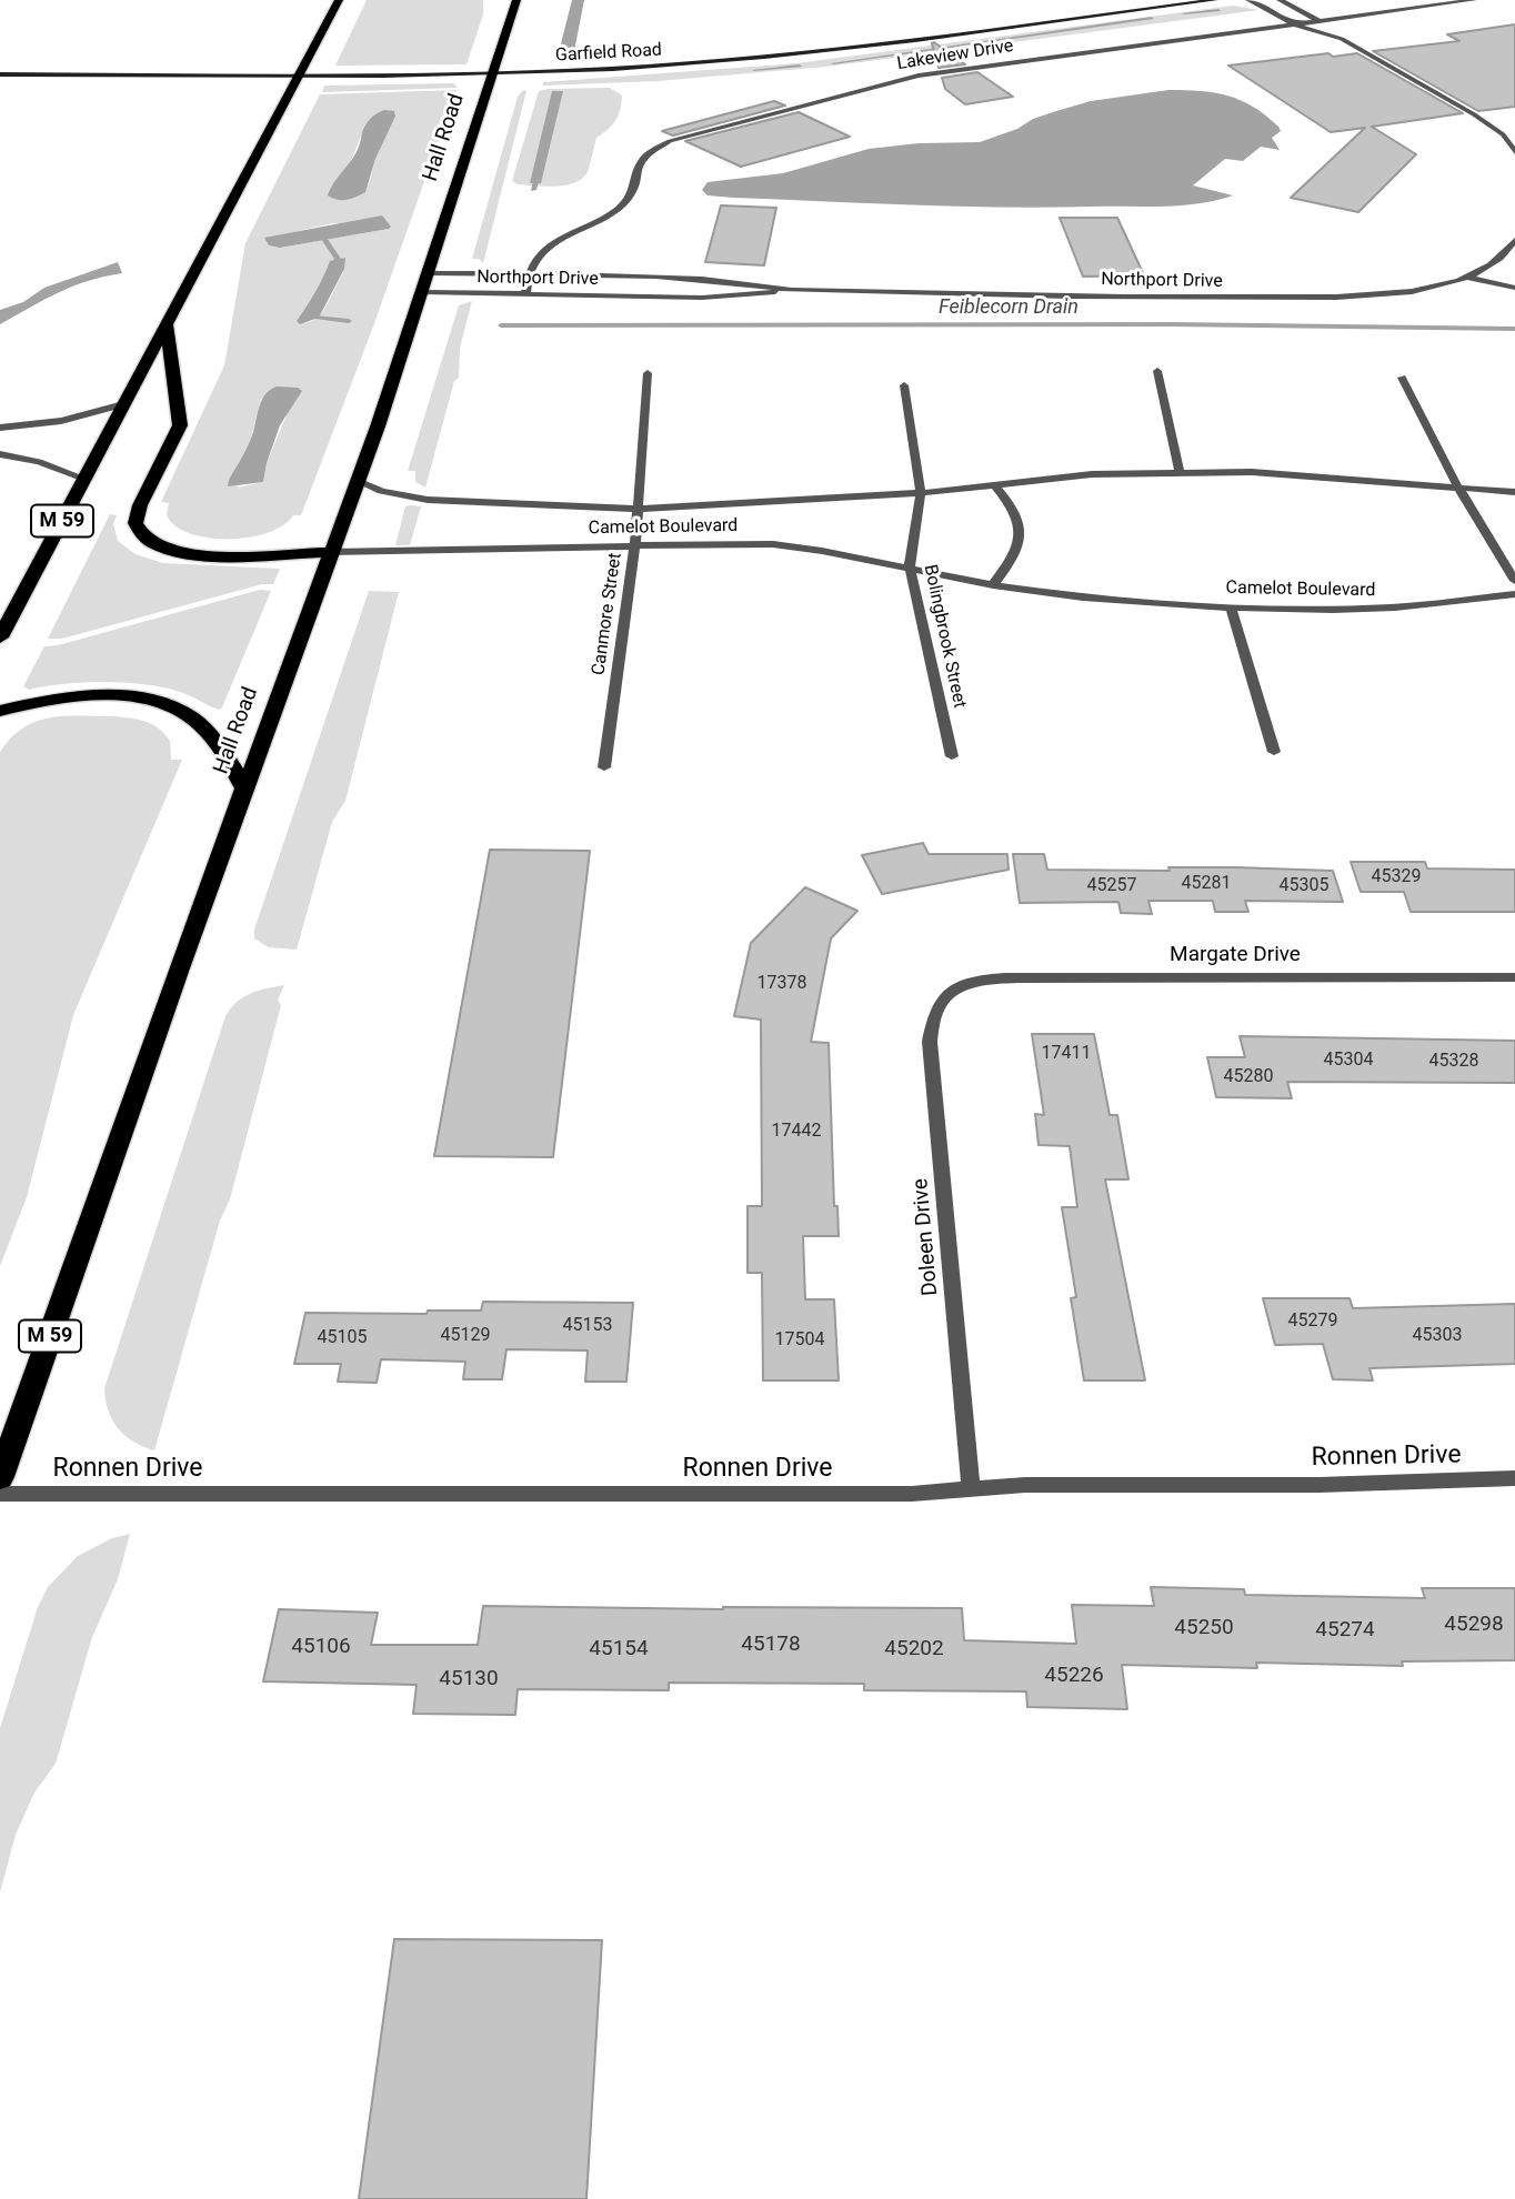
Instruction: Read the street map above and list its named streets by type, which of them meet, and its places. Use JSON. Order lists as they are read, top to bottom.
{
  "streets": {
    "highway": ["Hall Road", "M 59"],
    "street": [
      "Garfield Road",
      "Lakeview Drive",
      "Northport Drive",
      "Camelot Boulevard",
      "Canmore Street",
      "Bolingbrook Street",
      "Margate Drive",
      "Doleen Drive",
      "Ronnen Drive"
    ]
  },
  "crossings": [
    ["Garfield Road", "Hall Road"],
    ["Garfield Road", "M 59"],
    ["Lakeview Drive", "Northport Drive"],
    ["Hall Road", "Northport Drive"],
    ["Hall Road", "Camelot Boulevard"],
    ["Camelot Boulevard", "Canmore Street"],
    ["Camelot Boulevard", "Bolingbrook Street"],
    ["Margate Drive", "Doleen Drive"],
    ["Doleen Drive", "Ronnen Drive"]
  ],
  "water": ["Feiblecorn Drain"],
  "house_numbers": [
    "45329",
    "45281",
    "45257",
    "45305",
    "17378",
    "17411",
    "45304",
    "45328",
    "45280",
    "17442",
    "45279",
    "45153",
    "45129",
    "45303",
    "45105",
    "17504",
    "45298",
    "45250",
    "45274",
    "45178",
    "45106",
    "45154",
    "45202",
    "45226",
    "45130"
  ]
}
